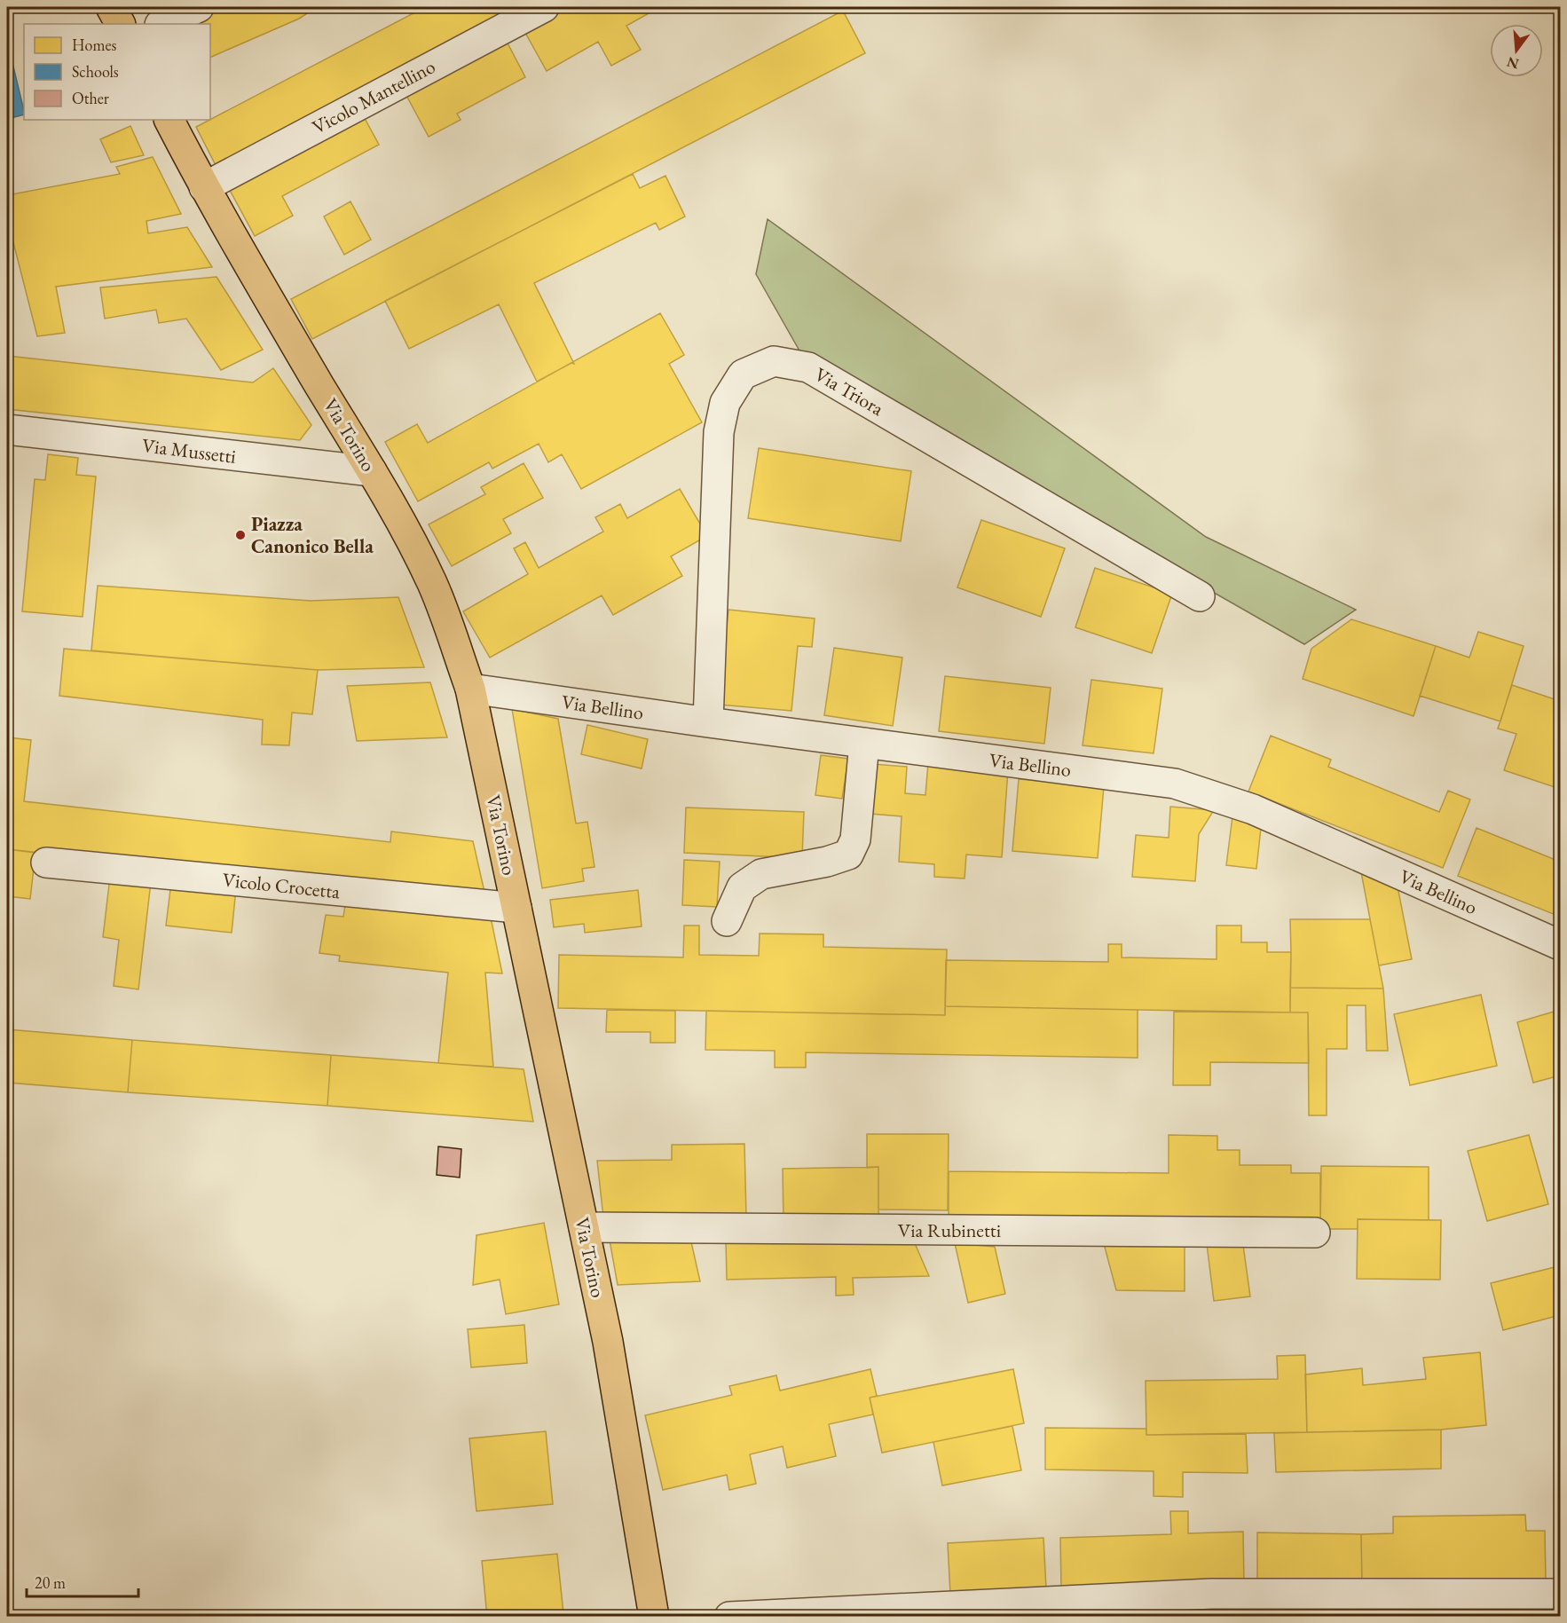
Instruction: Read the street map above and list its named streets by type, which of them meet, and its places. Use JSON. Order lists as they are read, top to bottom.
{
  "streets": {
    "main road": ["Via Torino"],
    "street": [
      "Vicolo Mantellino",
      "Via Triora",
      "Via Mussetti",
      "Via Bellino",
      "Vicolo Crocetta",
      "Via Rubinetti"
    ]
  },
  "crossings": [
    ["Vicolo Mantellino", "Via Torino"],
    ["Via Triora", "Via Bellino"],
    ["Via Torino", "Via Mussetti"],
    ["Via Torino", "Via Bellino"],
    ["Via Torino", "Vicolo Crocetta"],
    ["Via Torino", "Via Rubinetti"]
  ],
  "places": ["Piazza Canonico Bella"],
  "legend": ["Homes", "Schools", "Other"],
  "scale_bar": "20 m",
  "north": "bottom"
}
